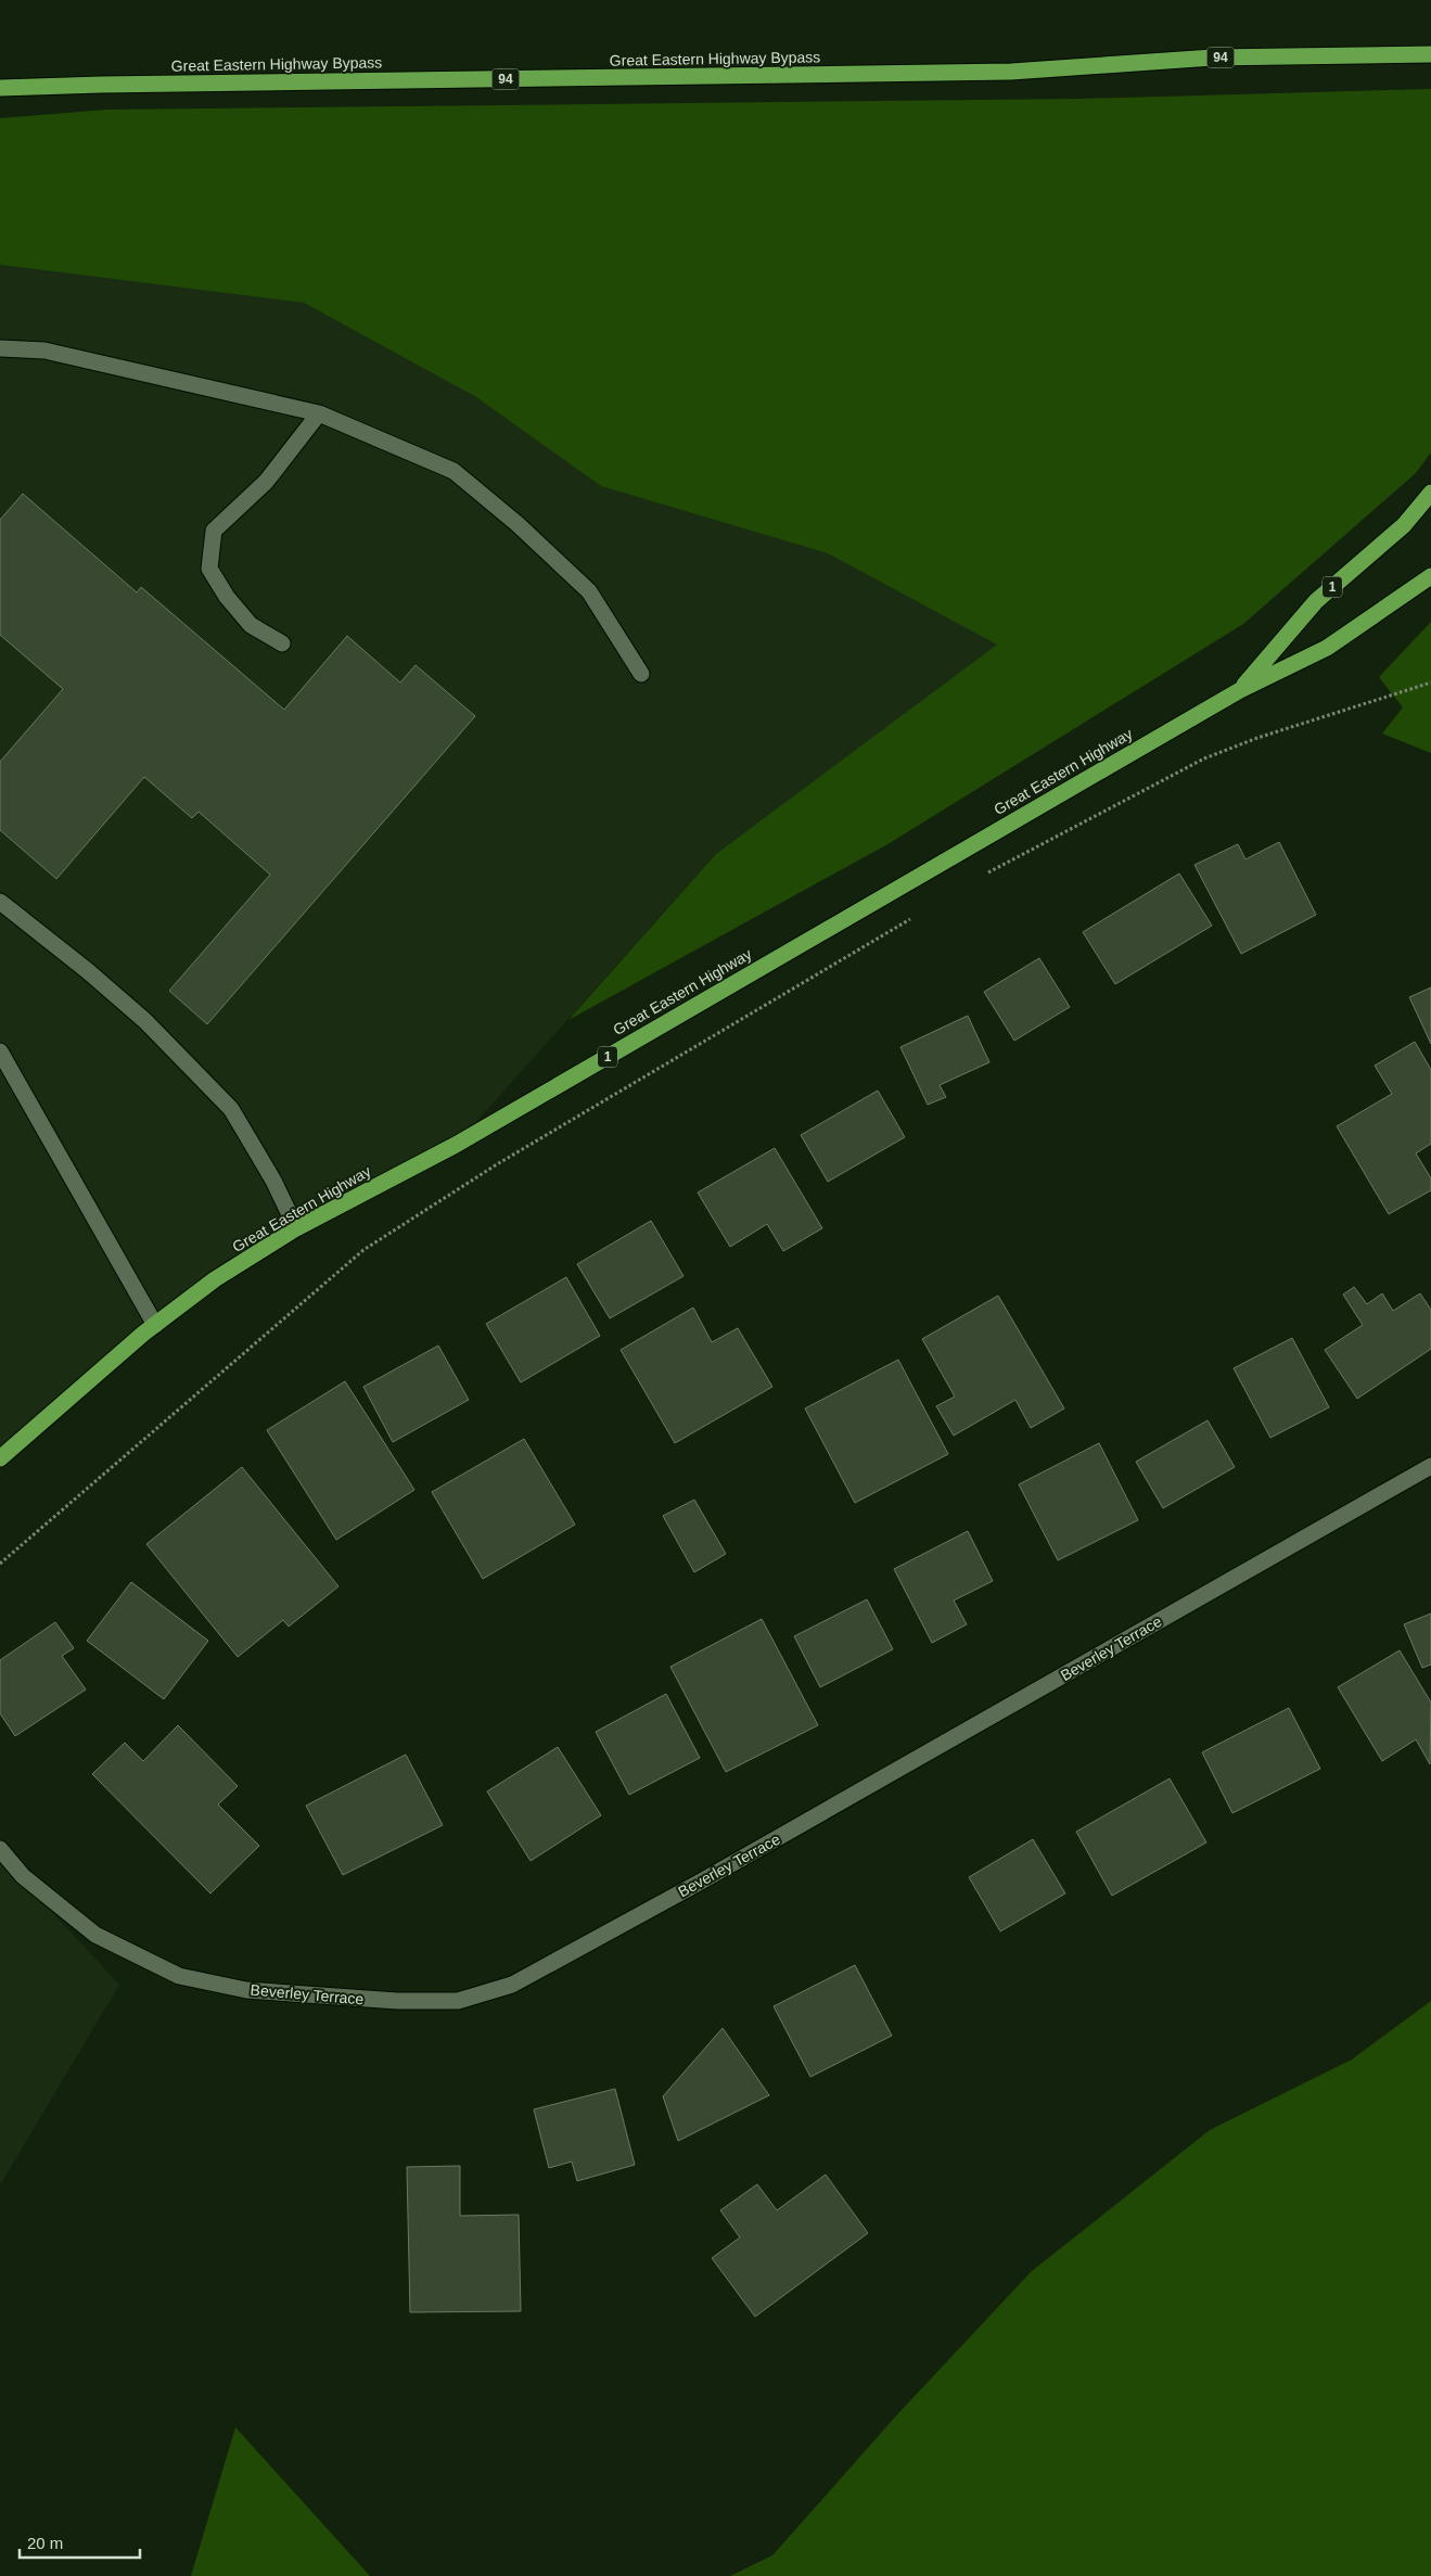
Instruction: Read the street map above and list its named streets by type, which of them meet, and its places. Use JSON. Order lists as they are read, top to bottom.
{
  "streets": {
    "highway": [
      "94",
      "Great Eastern Highway Bypass",
      "1",
      "Great Eastern Highway"
    ],
    "street": ["Beverley Terrace"]
  },
  "scale_bar": "20 m"
}
